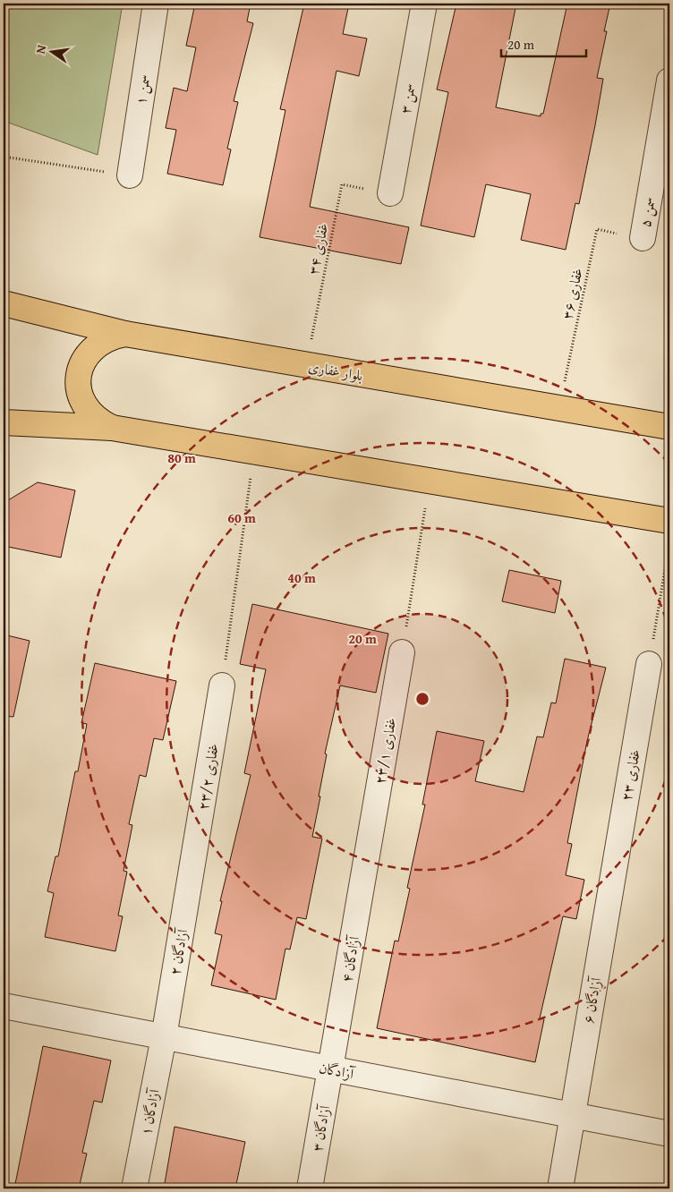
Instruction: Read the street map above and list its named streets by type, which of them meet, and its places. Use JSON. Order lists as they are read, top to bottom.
{
  "streets": {
    "main road": ["بلوار غفاری"],
    "street": [
      "سمن ۱",
      "سمن ۳",
      "سمن ۵",
      "غفاری ۲۳/۱",
      "غفاری ۲۳",
      "غفاری ۲۳/۲",
      "آزادگان ۲",
      "آزادگان ۴",
      "آزادگان ۶",
      "آزادگان",
      "آزادگان ۱",
      "آزادگان ۳"
    ],
    "path": ["غفاری ۳۴", "غفاری ۳۶"]
  },
  "crossings": [
    ["سمن ۳", "غفاری ۳۴"],
    ["سمن ۵", "غفاری ۳۶"],
    ["غفاری ۳۴", "بلوار غفاری"],
    ["غفاری ۳۶", "بلوار غفاری"],
    ["غفاری ۲۳/۱", "آزادگان ۴"],
    ["غفاری ۲۳", "آزادگان ۶"],
    ["غفاری ۲۳/۲", "آزادگان ۲"],
    ["آزادگان ۲", "آزادگان"],
    ["آزادگان ۲", "آزادگان ۱"],
    ["آزادگان ۴", "آزادگان"],
    ["آزادگان ۴", "آزادگان ۳"],
    ["آزادگان ۶", "آزادگان"],
    ["آزادگان", "آزادگان ۱"],
    ["آزادگان", "آزادگان ۳"]
  ],
  "scale_bar": "20 m",
  "north": "left",
  "rings": [
    "80 m",
    "60 m",
    "40 m",
    "20 m"
  ]
}
